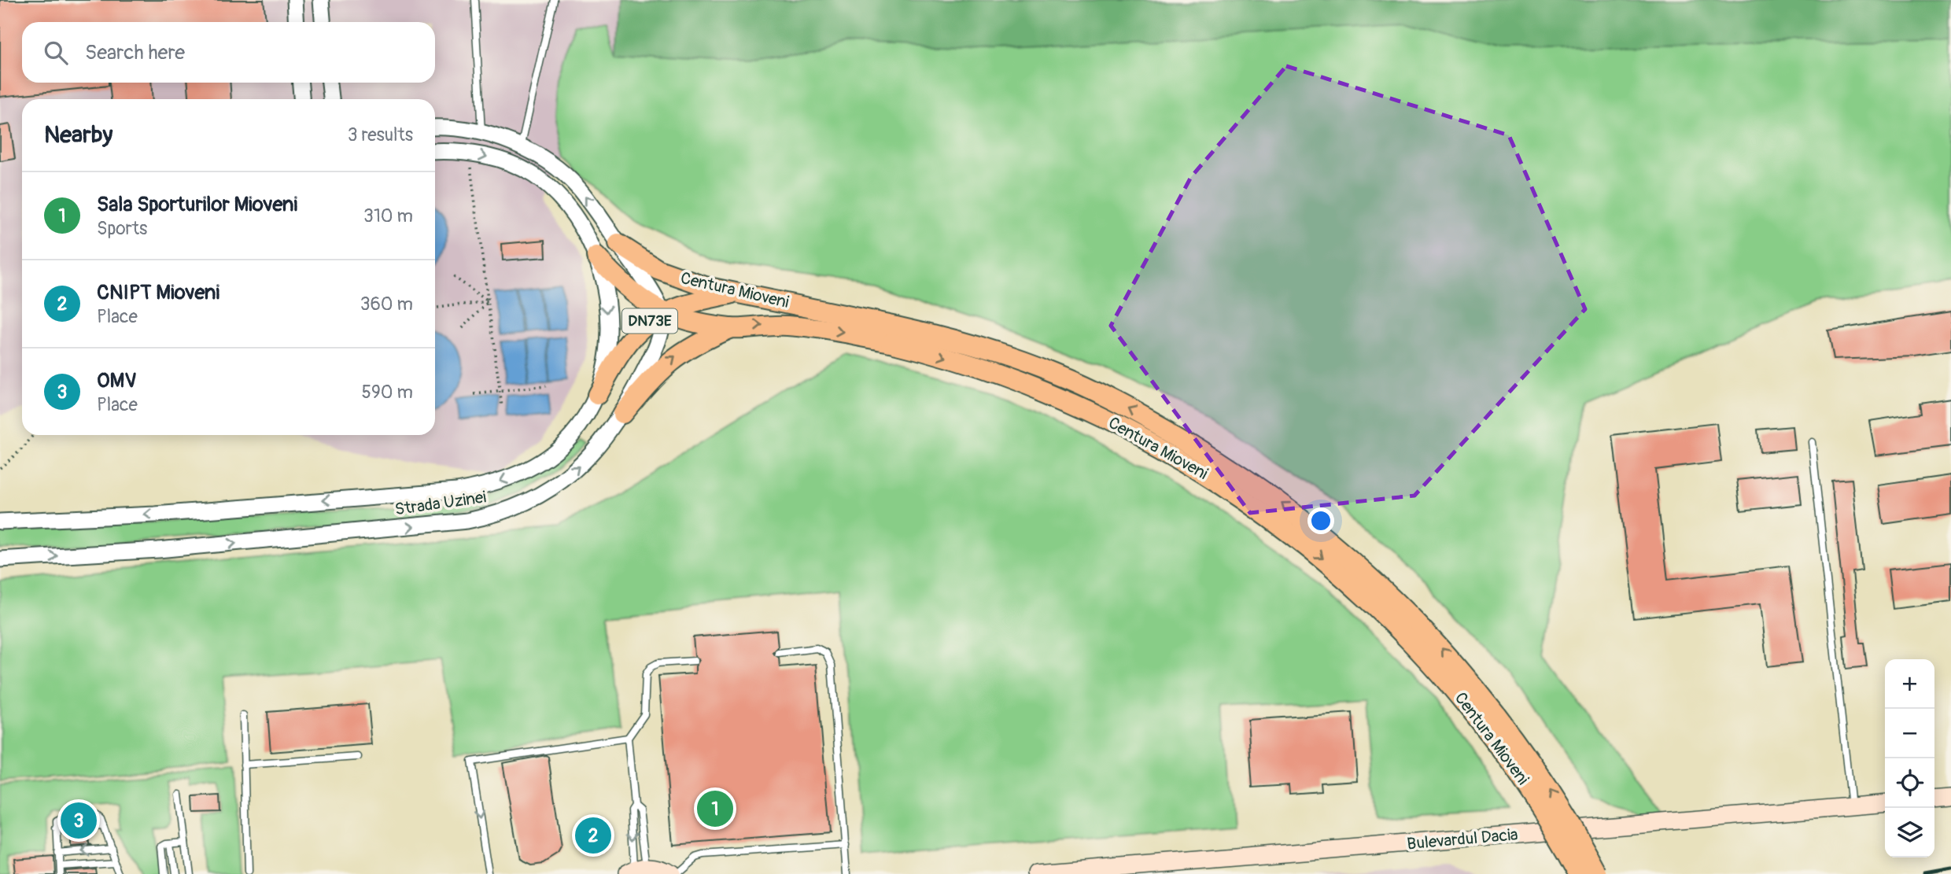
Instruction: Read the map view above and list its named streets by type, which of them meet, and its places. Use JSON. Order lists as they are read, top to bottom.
{
  "streets": {
    "highway": ["Centura Mioveni", "DN73E"],
    "main road": ["Bulevardul Dacia"],
    "street": ["Strada Uzinei"]
  },
  "crossings": [
    ["Centura Mioveni", "DN73E"],
    ["Centura Mioveni", "Strada Uzinei"],
    ["DN73E", "Strada Uzinei"]
  ],
  "page": {
    "search": "Search here",
    "heading": ["Nearby", "3 results"],
    "list": [
      {
        "mark": "1",
        "name": "Sala Sporturilor Mioveni",
        "note": "Sports",
        "value": "310 m"
      },
      {
        "mark": "2",
        "name": "CNIPT Mioveni",
        "note": "Place",
        "value": "360 m"
      },
      {
        "mark": "3",
        "name": "OMV",
        "note": "Place",
        "value": "590 m"
      }
    ],
    "map_buttons": ["+", "−"],
    "pins": ["1", "3", "2"]
  }
}
